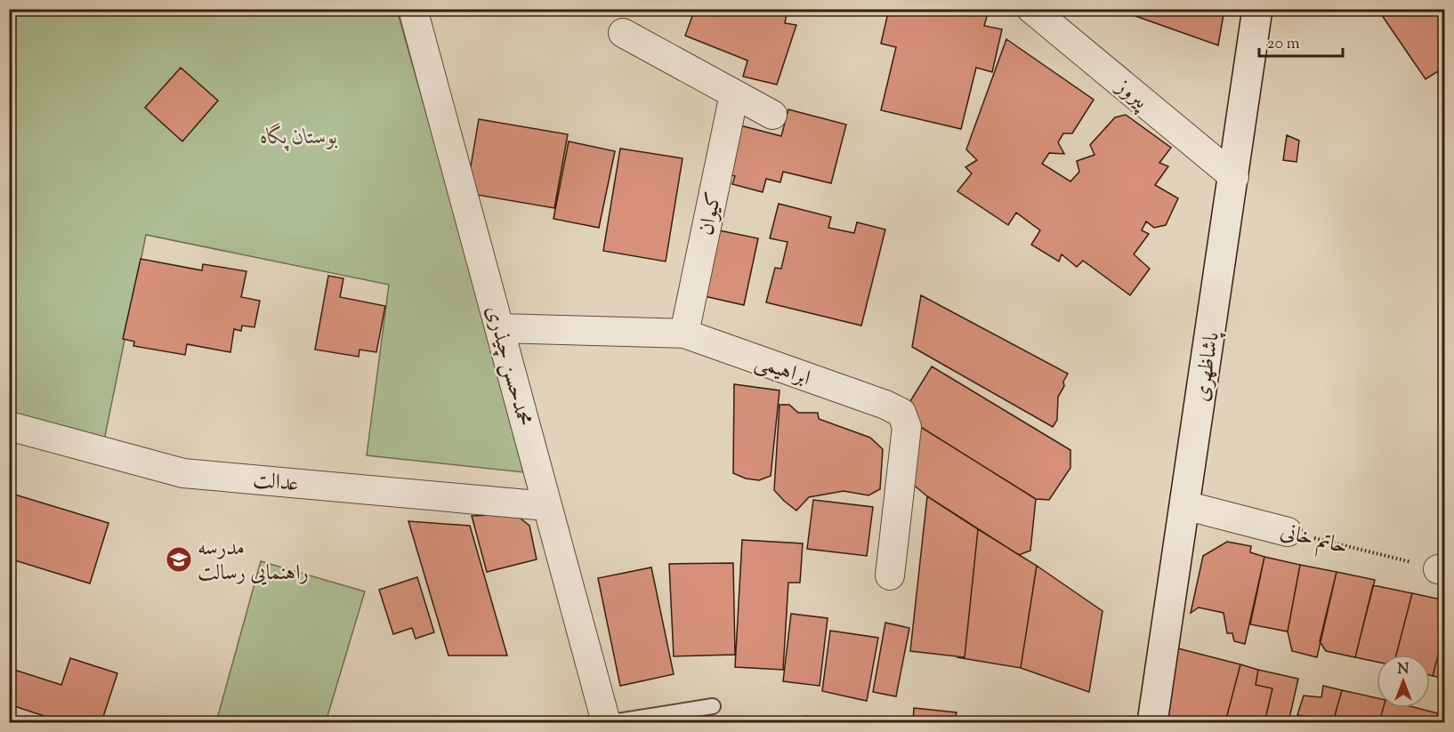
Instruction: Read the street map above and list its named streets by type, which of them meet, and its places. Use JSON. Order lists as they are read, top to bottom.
{
  "streets": {
    "main road": ["پاشاظهری"],
    "street": [
      "پیروز",
      "کیوان",
      "محمدحسن چیذری",
      "ابراهیمی",
      "عدالت",
      "حاتم خانی"
    ]
  },
  "crossings": [
    ["پیروز", "پاشاظهری"],
    ["کیوان", "ابراهیمی"],
    ["محمدحسن چیذری", "ابراهیمی"],
    ["محمدحسن چیذری", "عدالت"],
    ["پاشاظهری", "حاتم خانی"]
  ],
  "parks": ["بوستان پگاه"],
  "places": {
    "school or university": ["مدرسه راهنمایی رسالت"]
  },
  "scale_bar": "20 m",
  "north": "top"
}
